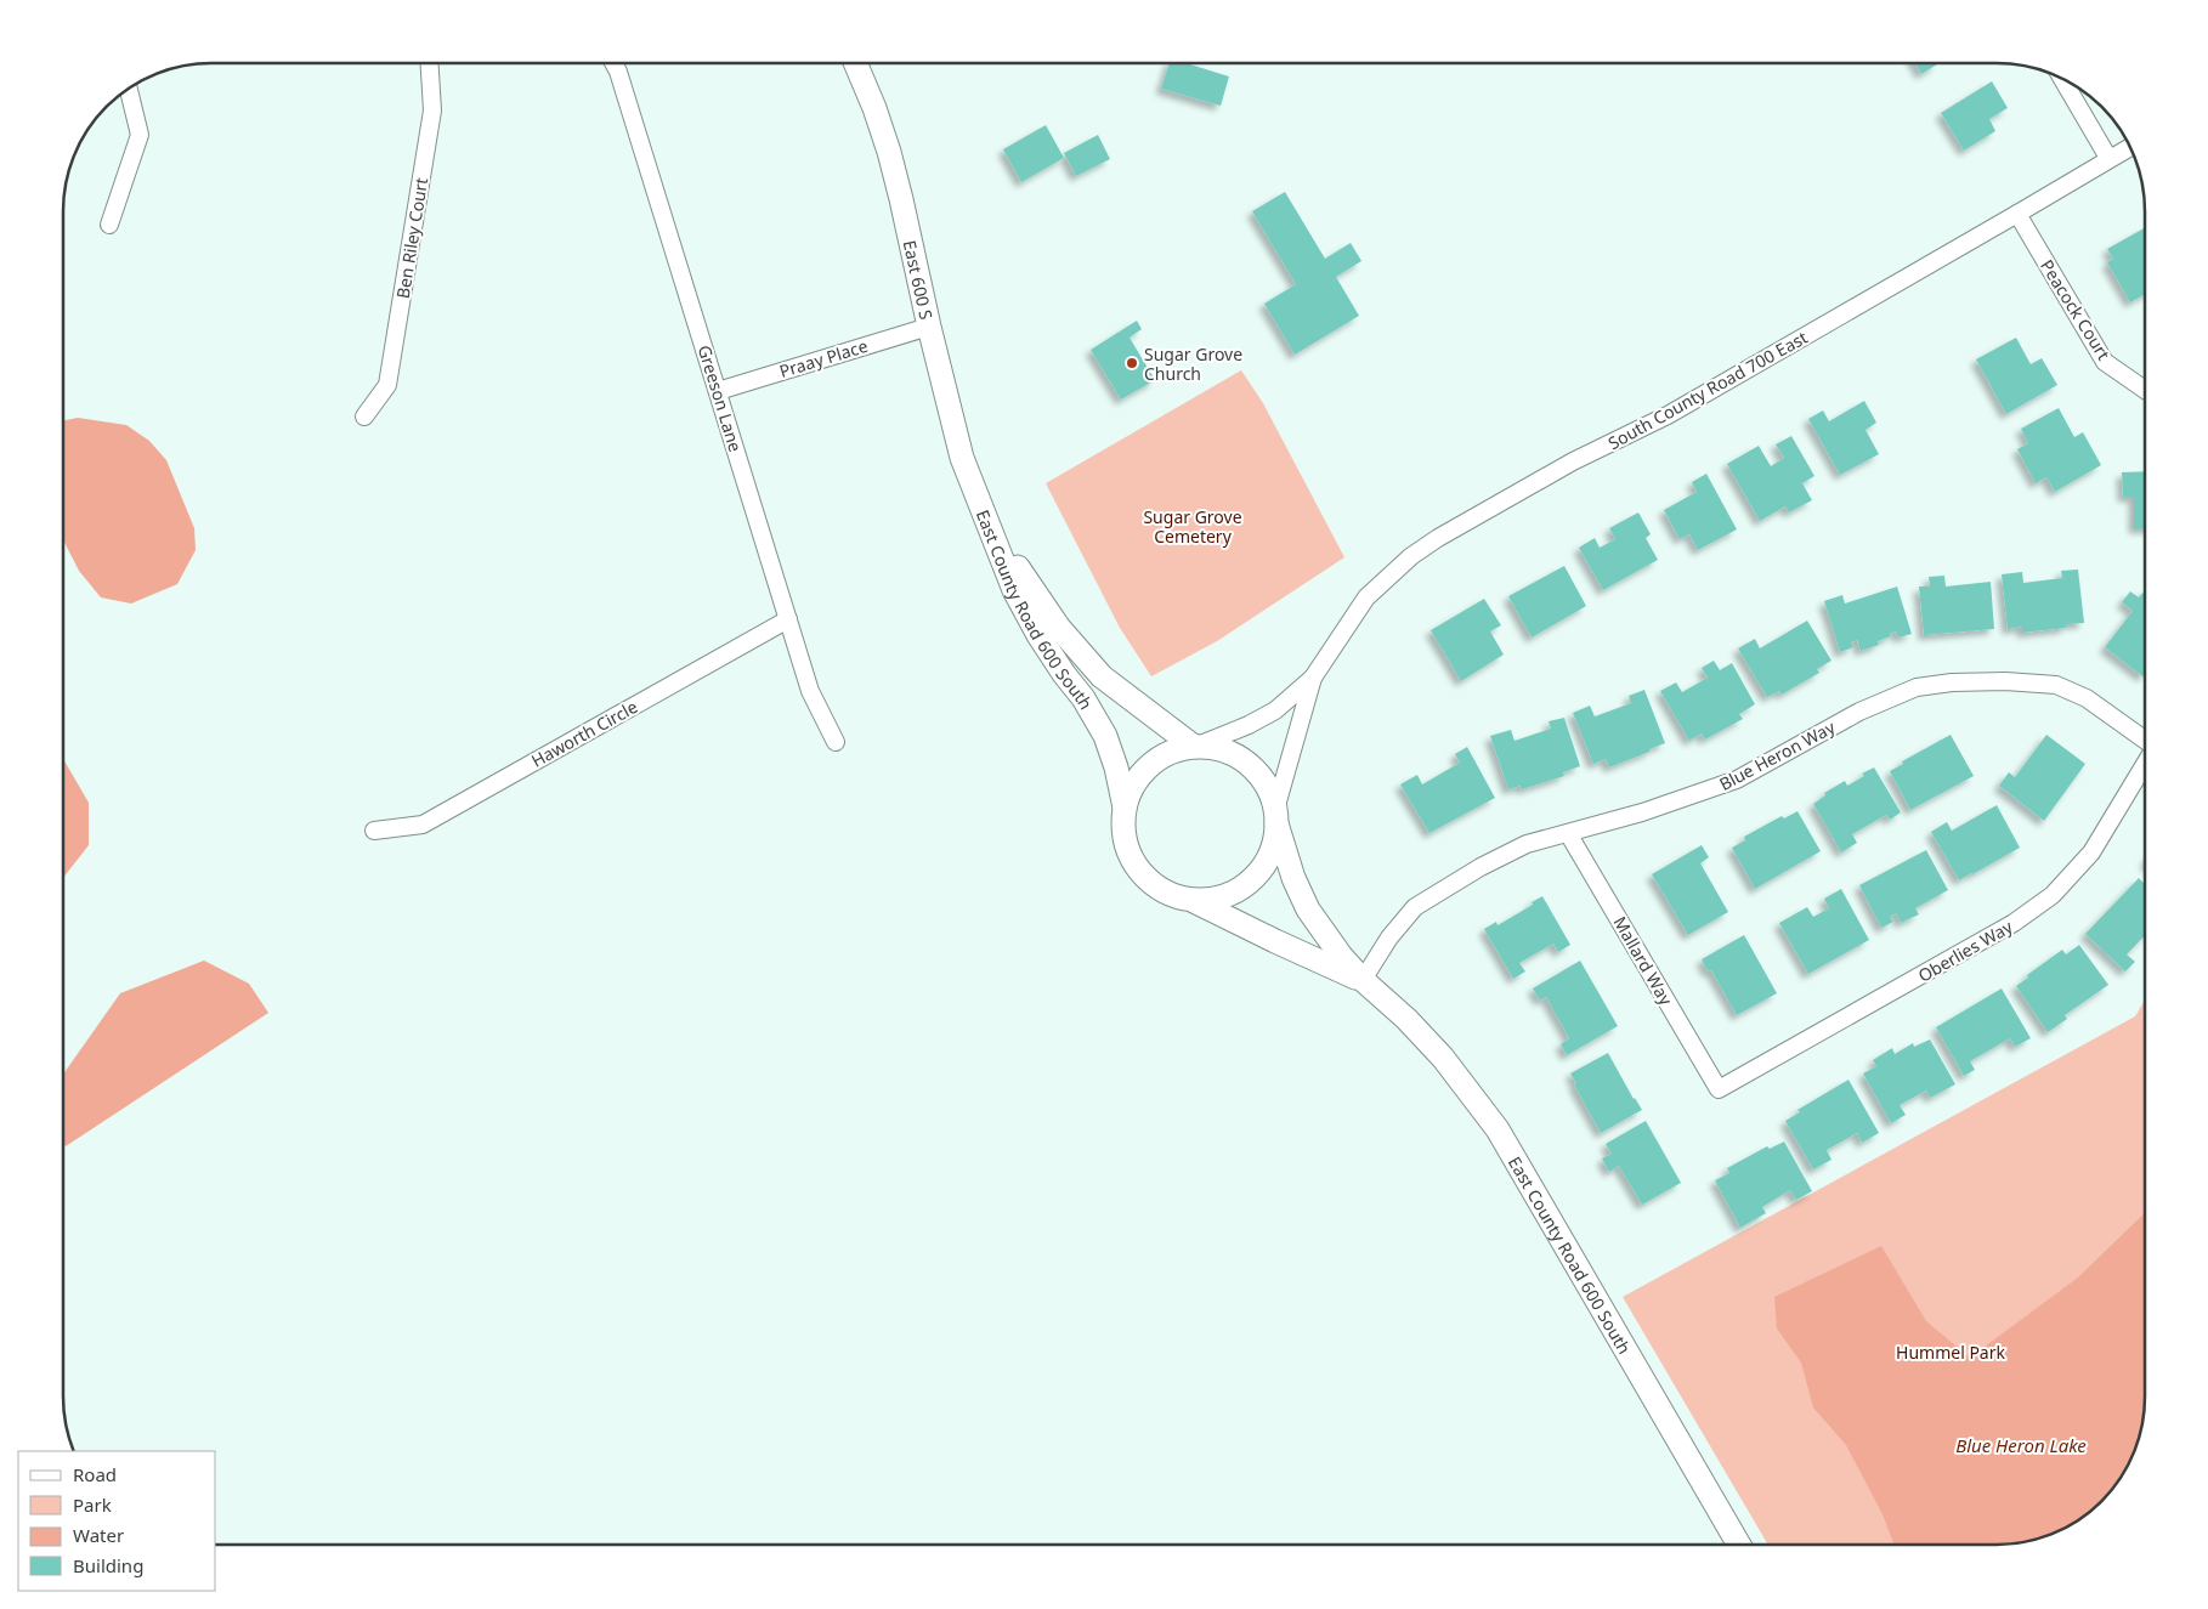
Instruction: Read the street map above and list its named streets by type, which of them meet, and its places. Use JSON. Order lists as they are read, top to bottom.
{
  "streets": {
    "street": [
      "Ben Riley Court",
      "East 600 S",
      "Peacock Court",
      "Praay Place",
      "South County Road 700 East",
      "Greeson Lane",
      "East County Road 600 South",
      "Haworth Circle",
      "Blue Heron Way",
      "Oberlies Way",
      "Mallard Way"
    ]
  },
  "crossings": [
    ["East 600 S", "Praay Place"],
    ["East 600 S", "East County Road 600 South"],
    ["Peacock Court", "South County Road 700 East"],
    ["Praay Place", "Greeson Lane"],
    ["South County Road 700 East", "East County Road 600 South"],
    ["Greeson Lane", "Haworth Circle"],
    ["East County Road 600 South", "Blue Heron Way"],
    ["Blue Heron Way", "Mallard Way"],
    ["Oberlies Way", "Mallard Way"]
  ],
  "water": ["Blue Heron Lake"],
  "parks": ["Sugar Grove Cemetery", "Hummel Park"],
  "places": ["Sugar Grove Church"],
  "legend": [
    "Road",
    "Park",
    "Water",
    "Building"
  ]
}
